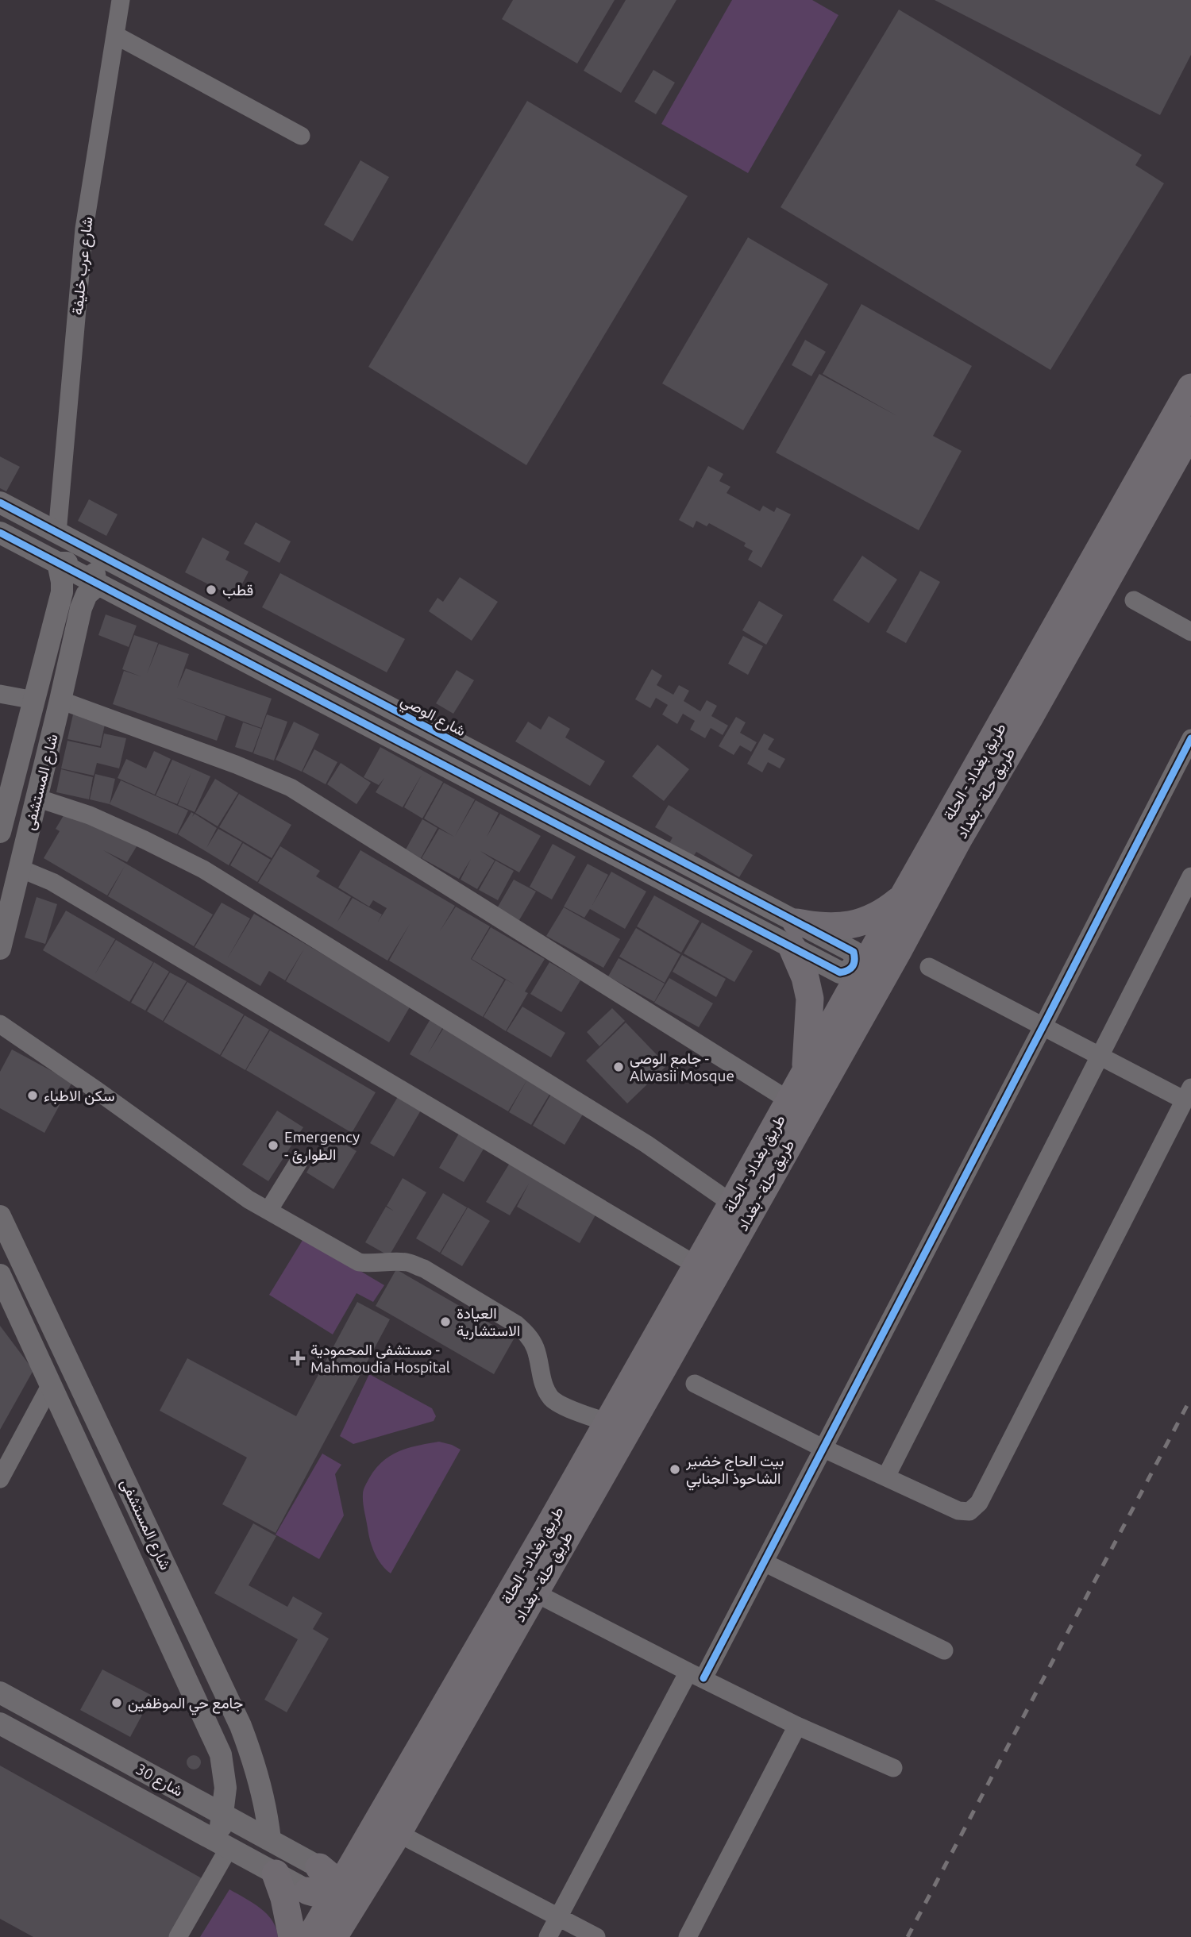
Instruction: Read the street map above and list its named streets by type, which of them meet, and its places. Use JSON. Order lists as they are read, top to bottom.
{
  "streets": {
    "main road": ["طريق بغداد - الحلة", "طريق حلة - بغداد"],
    "street": ["شارع عرب خليفة", "شارع المستشفى", "شارع 30"],
    "cycle path": ["شارع الوصي"]
  },
  "crossings": [
    ["شارع عرب خليفة", "شارع المستشفى"],
    ["طريق بغداد - الحلة", "طريق حلة - بغداد"],
    ["طريق بغداد - الحلة", "شارع 30"],
    ["شارع المستشفى", "شارع 30"],
    ["طريق حلة - بغداد", "شارع 30"]
  ],
  "places": {
    "other": [
      "قطب",
      "جامع الوصي - Alwasii Mosque",
      "سكن الاطباء",
      "Emergency - الطوارئ",
      "العيادة الاستشارية",
      "بيت الحاج خضير الشاحوذ الجنابي",
      "جامع حي الموظفين"
    ],
    "health": ["مستشفى المحمودية - Mahmoudia Hospital"]
  }
}
